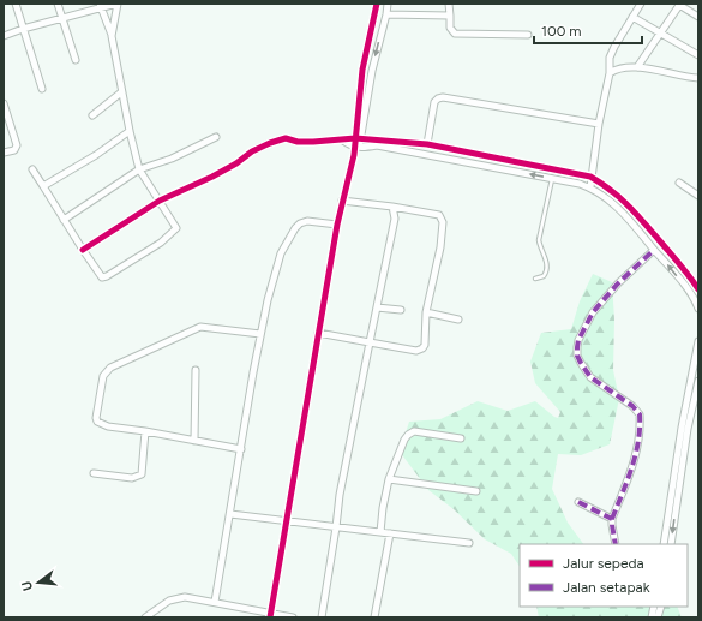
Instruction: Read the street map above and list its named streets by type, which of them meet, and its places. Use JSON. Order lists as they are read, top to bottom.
{
  "legend": ["Jalur sepeda", "Jalan setapak"],
  "scale_bar": "100 m",
  "north": "left"
}
